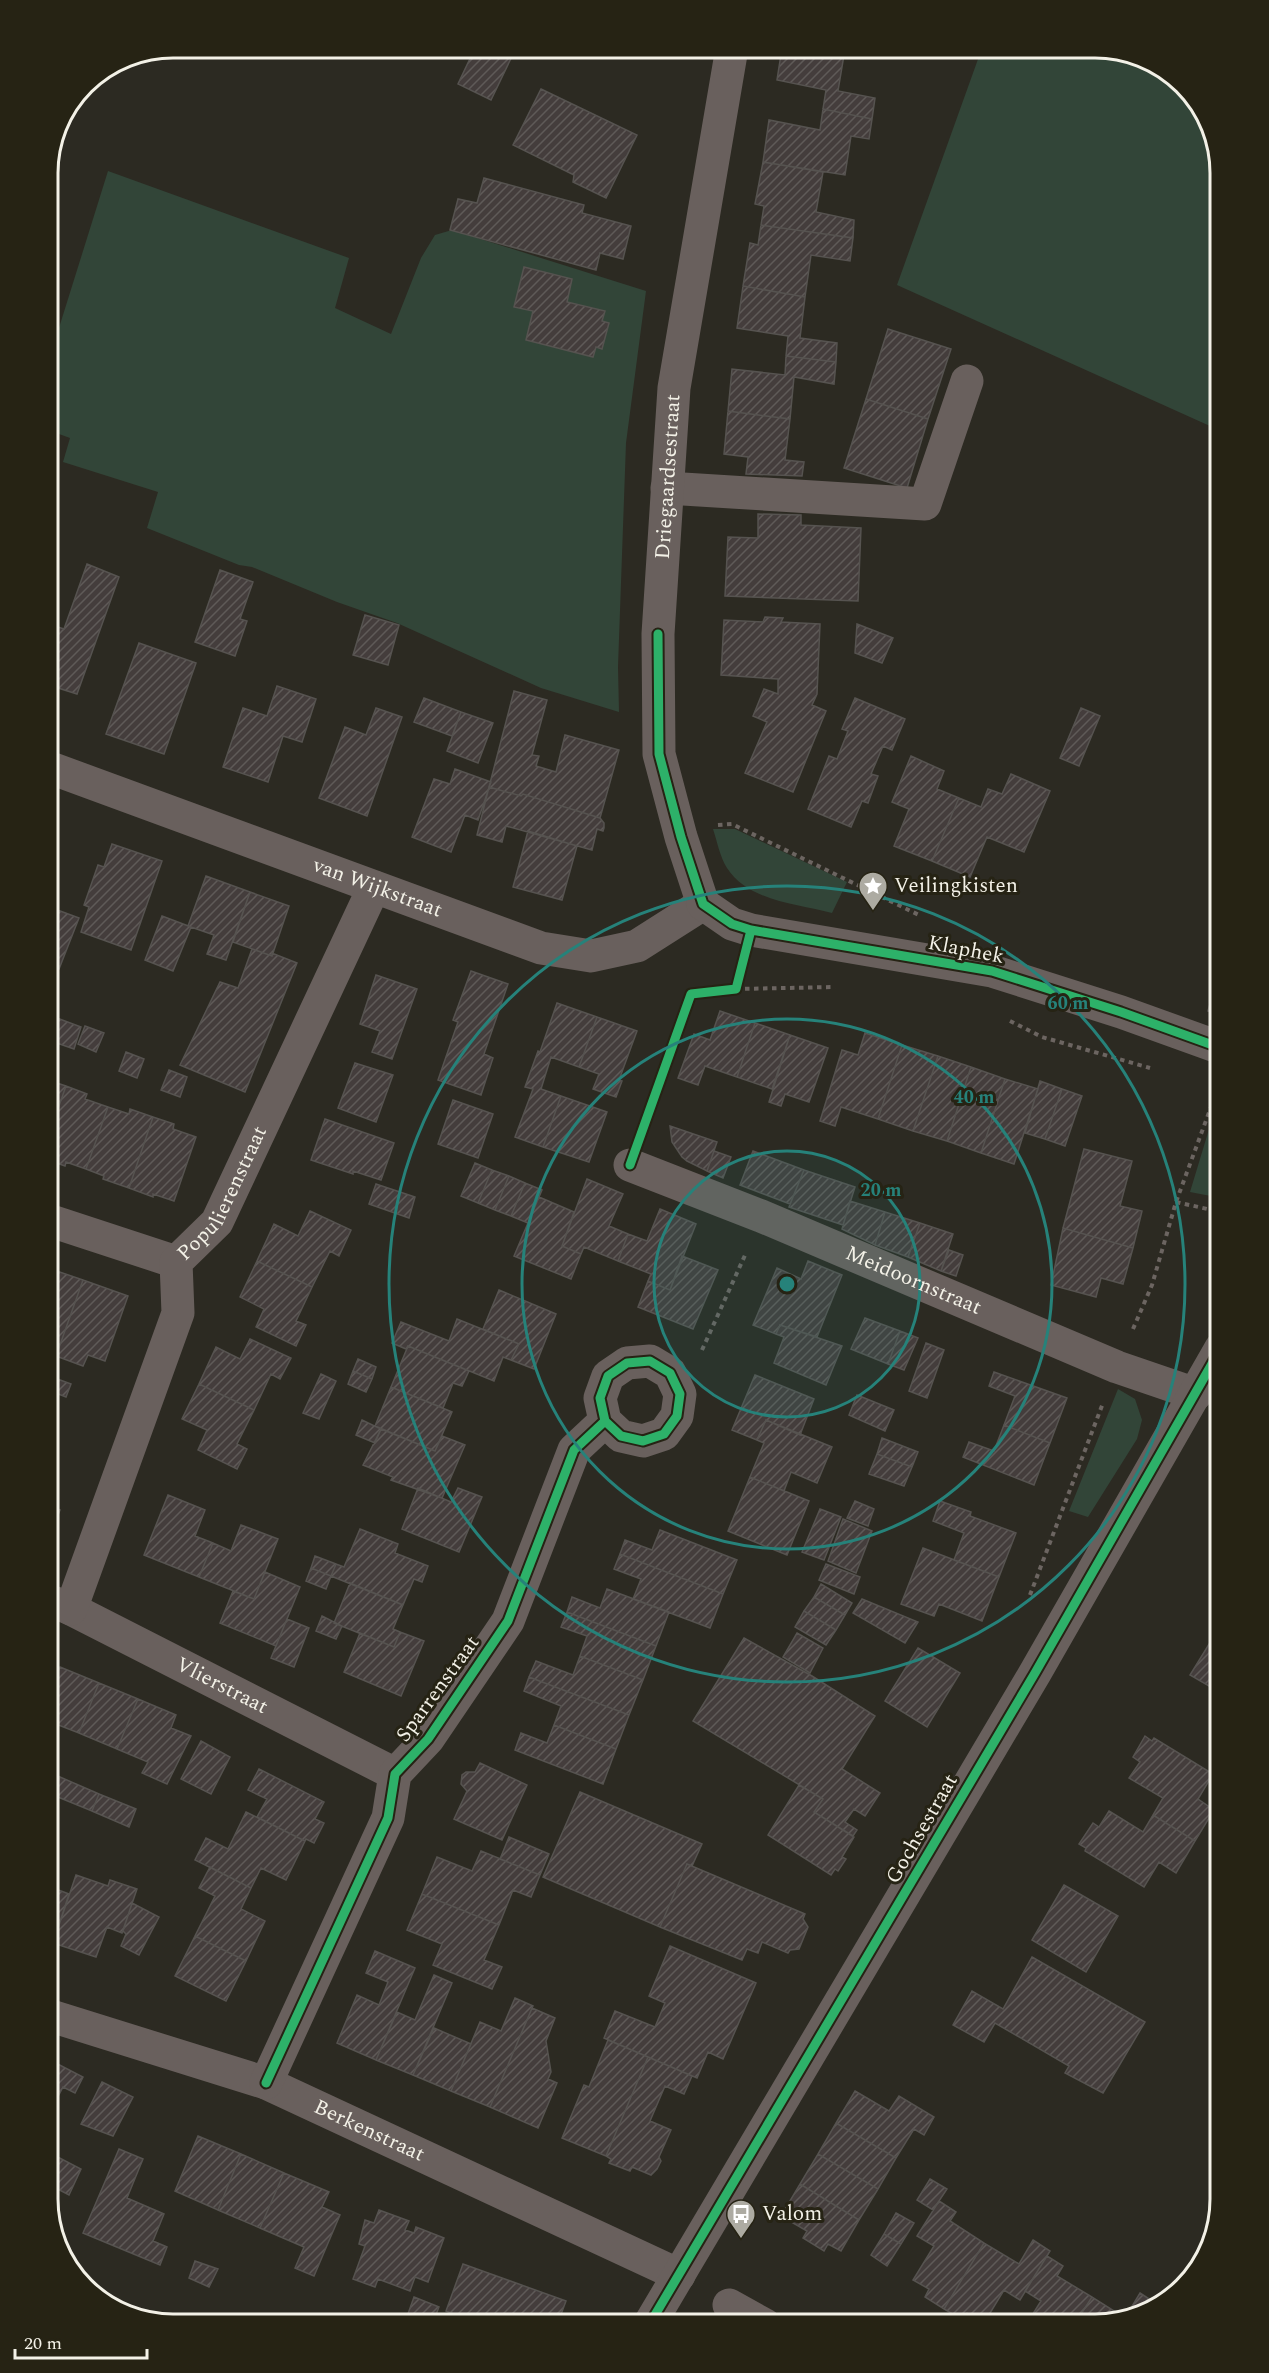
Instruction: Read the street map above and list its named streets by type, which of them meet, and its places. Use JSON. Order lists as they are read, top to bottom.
{
  "streets": {
    "street": [
      "Driegaardsestraat",
      "van Wijkstraat",
      "Klaphek",
      "Populierenstraat",
      "Meidoornstraat",
      "Vlierstraat",
      "Sparrenstraat",
      "Gochsestraat",
      "Berkenstraat"
    ]
  },
  "crossings": [
    ["Driegaardsestraat", "van Wijkstraat"],
    ["Driegaardsestraat", "Klaphek"],
    ["van Wijkstraat", "Klaphek"],
    ["van Wijkstraat", "Populierenstraat"],
    ["Populierenstraat", "Vlierstraat"],
    ["Meidoornstraat", "Gochsestraat"],
    ["Vlierstraat", "Sparrenstraat"],
    ["Sparrenstraat", "Berkenstraat"],
    ["Gochsestraat", "Berkenstraat"]
  ],
  "places": {
    "place": ["Veilingkisten"],
    "bus stop": ["Valom"]
  },
  "scale_bar": "20 m",
  "rings": ["60 m", "40 m", "20 m"]
}
